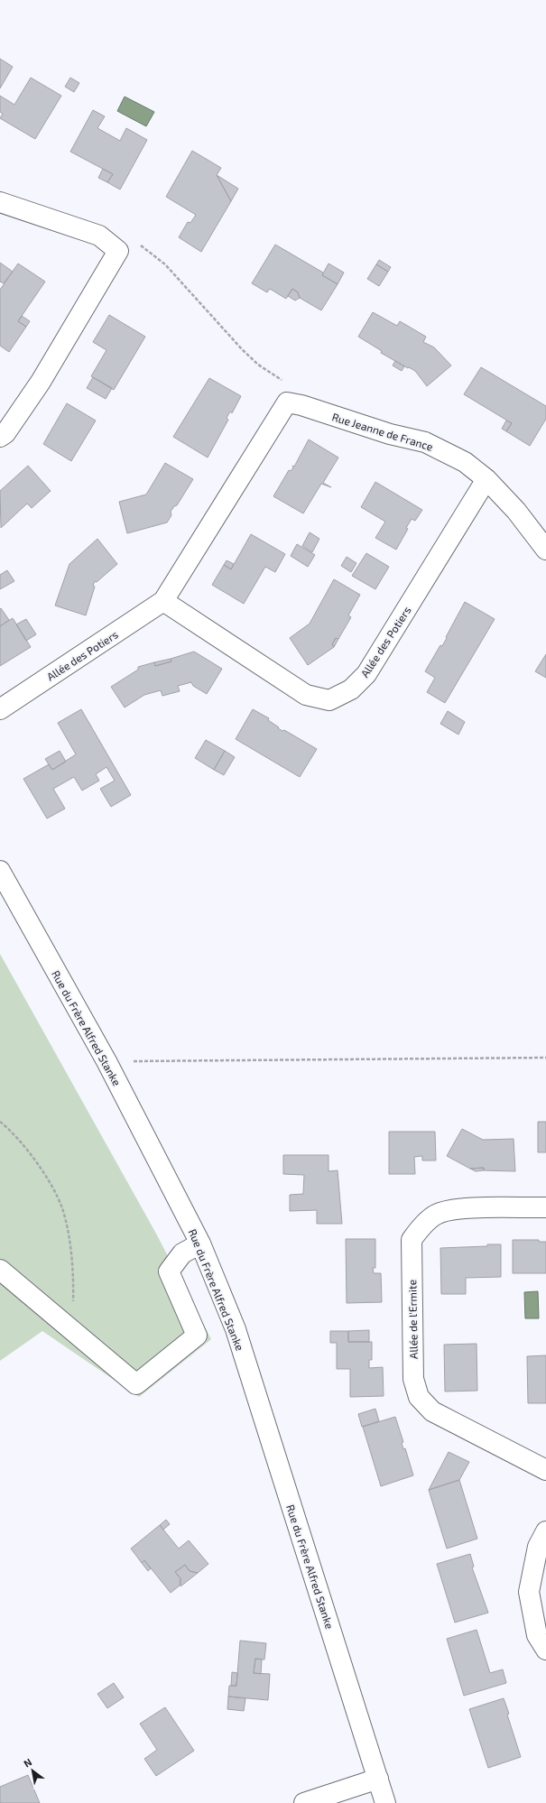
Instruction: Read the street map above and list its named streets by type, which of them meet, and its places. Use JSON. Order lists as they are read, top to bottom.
{
  "streets": {
    "street": [
      "Rue Jeanne de France",
      "Allée des Potiers",
      "Rue du Frère Alfred Stanke",
      "Allée de l'Ermite"
    ]
  },
  "crossings": [
    ["Rue Jeanne de France", "Allée des Potiers"]
  ],
  "north": "top left"
}
